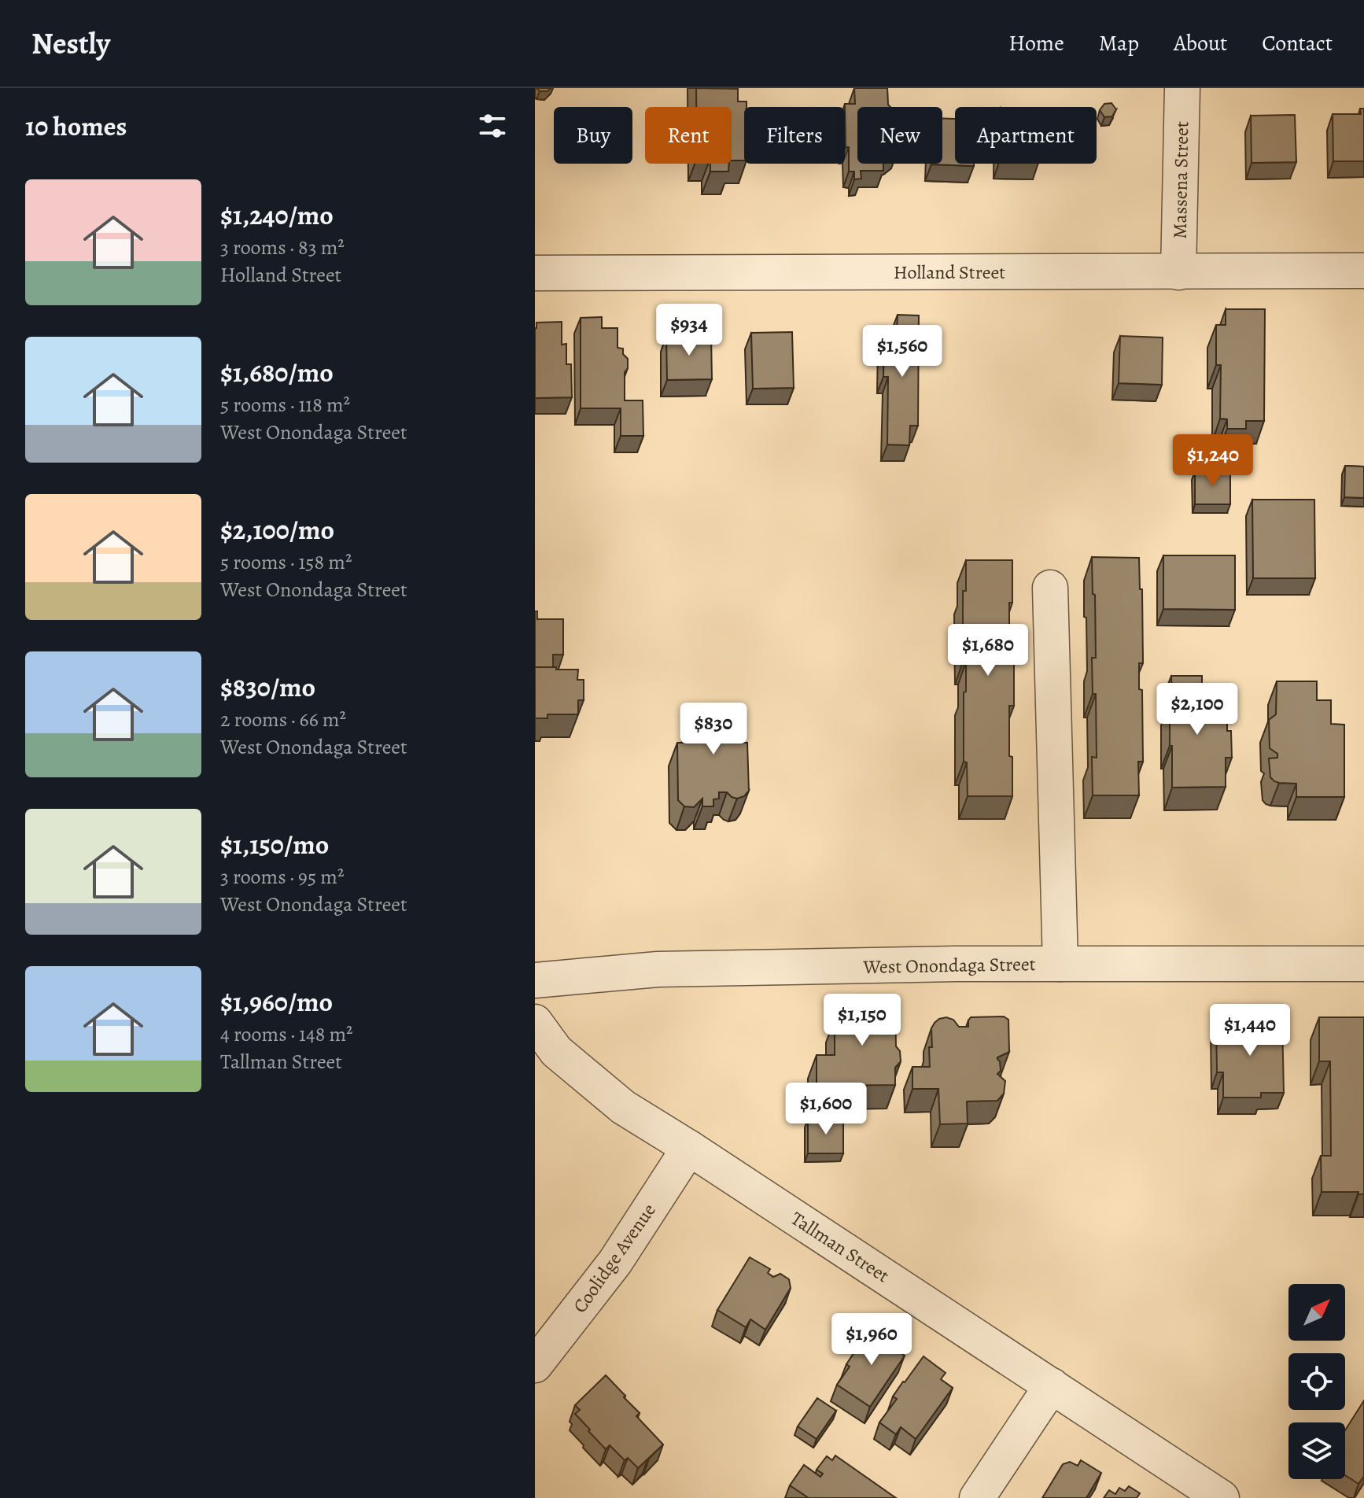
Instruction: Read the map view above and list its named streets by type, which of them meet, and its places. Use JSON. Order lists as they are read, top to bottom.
{
  "streets": {
    "street": [
      "Massena Street",
      "Holland Street",
      "West Onondaga Street",
      "Tallman Street",
      "Coolidge Avenue"
    ]
  },
  "crossings": [
    ["Massena Street", "Holland Street"],
    ["Tallman Street", "Coolidge Avenue"]
  ],
  "north": "top right",
  "page": {
    "header": "Nestly",
    "nav": [
      "Home",
      "Map",
      "About",
      "Contact"
    ],
    "heading": "10 homes",
    "chip": [
      "Buy",
      "Rent",
      "Filters",
      "New",
      "Apartment"
    ],
    "list": [
      {
        "name": "$1,240/mo",
        "note": "3 rooms · 83 m² · Holland Street"
      },
      {
        "name": "$1,680/mo",
        "note": "5 rooms · 118 m² · West Onondaga Street"
      },
      {
        "name": "$2,100/mo",
        "note": "5 rooms · 158 m² · West Onondaga Street"
      },
      {
        "name": "$830/mo",
        "note": "2 rooms · 66 m² · West Onondaga Street"
      },
      {
        "name": "$1,150/mo",
        "note": "3 rooms · 95 m² · West Onondaga Street"
      },
      {
        "name": "$1,960/mo",
        "note": "4 rooms · 148 m² · Tallman Street"
      }
    ],
    "price": [
      "$934",
      "$1,560",
      "$1,240",
      "$1,680",
      "$2,100",
      "$830",
      "$1,150",
      "$1,440",
      "$1,600",
      "$1,960"
    ]
  }
}
